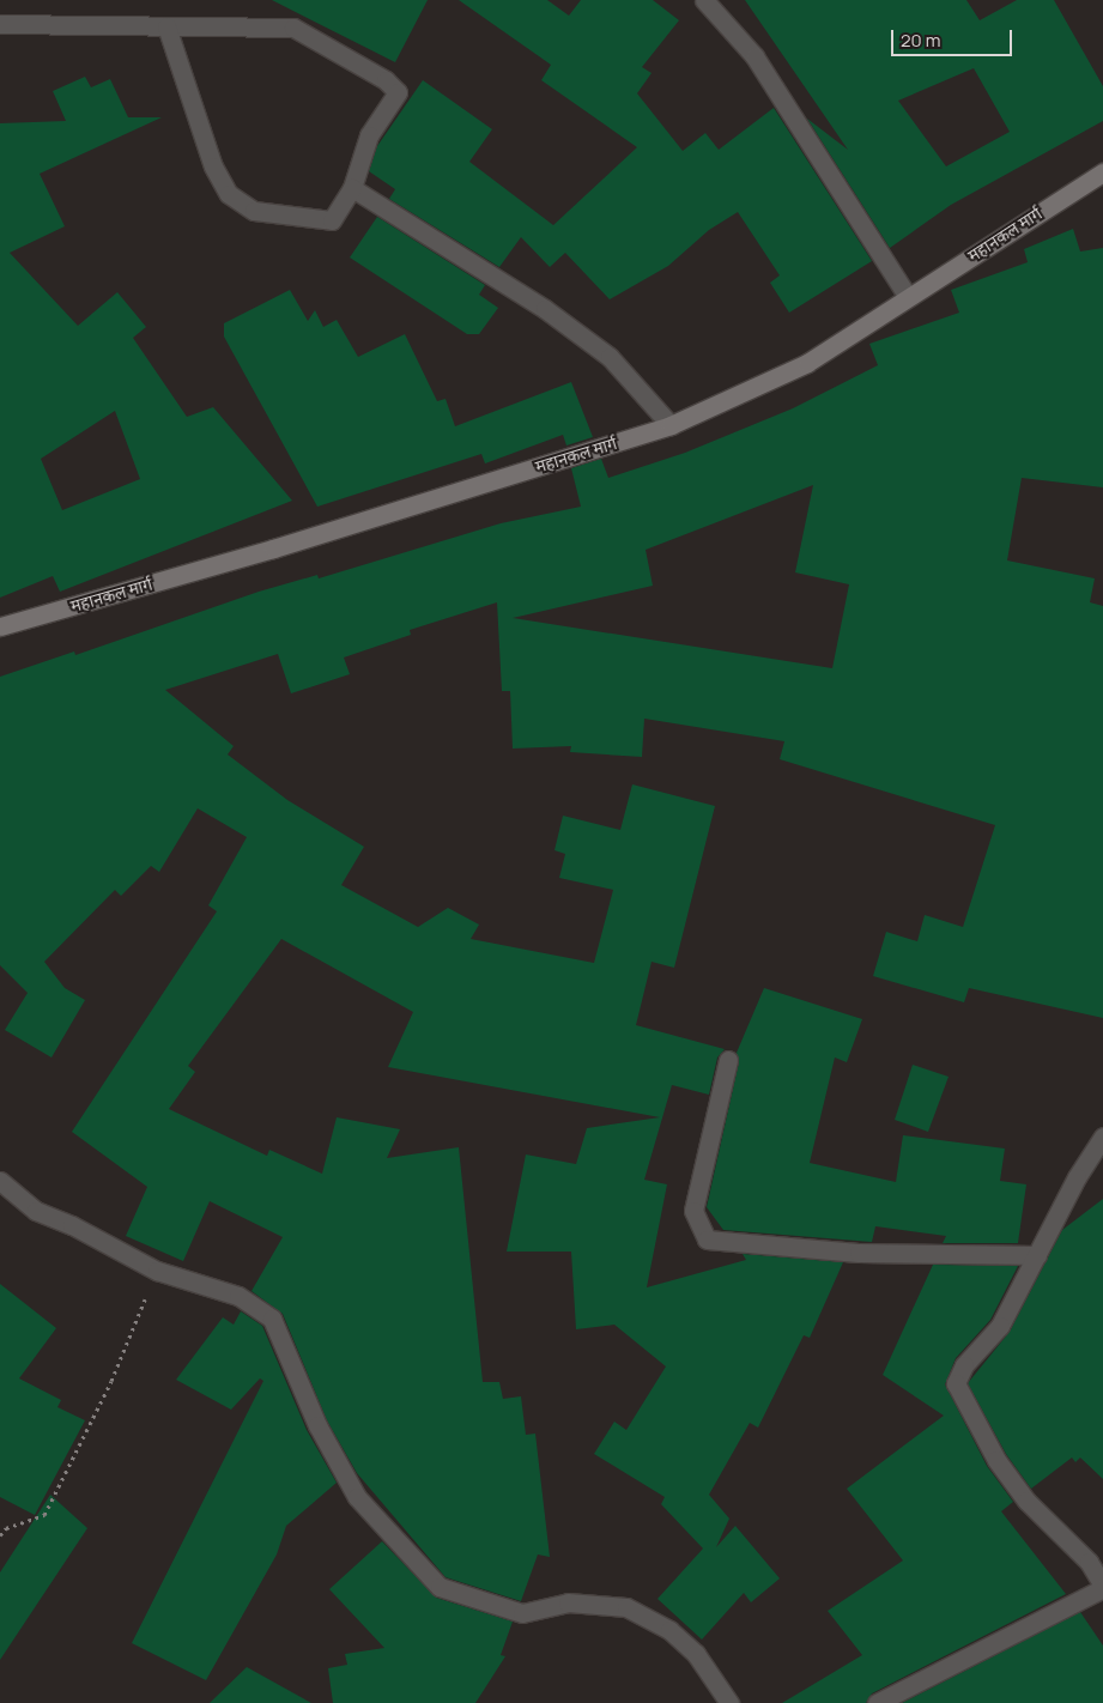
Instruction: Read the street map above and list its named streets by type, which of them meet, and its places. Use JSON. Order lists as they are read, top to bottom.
{
  "streets": {
    "main road": ["महानकल मार्ग"]
  },
  "scale_bar": "20 m"
}
